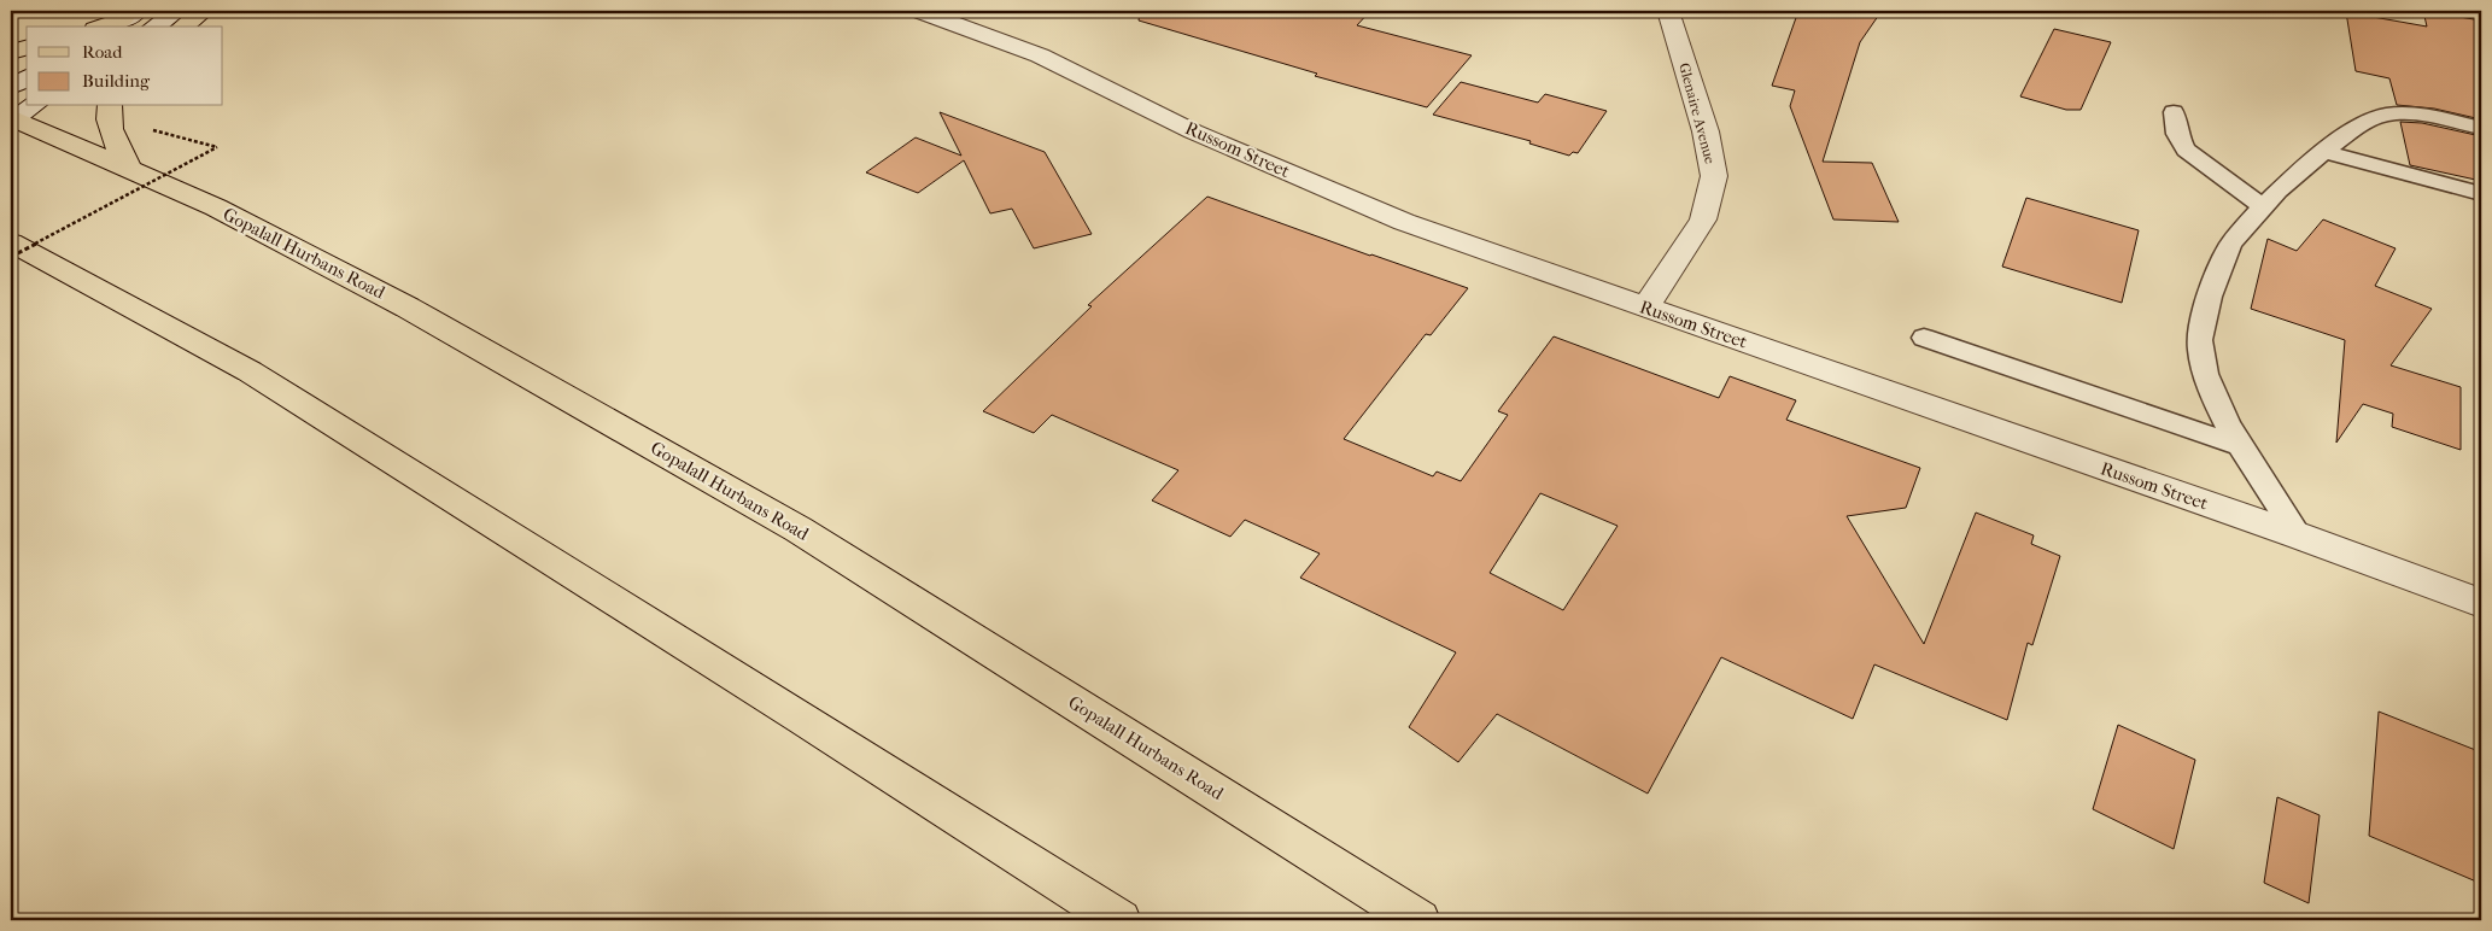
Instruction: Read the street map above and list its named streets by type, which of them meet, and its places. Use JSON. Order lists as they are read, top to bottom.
{
  "streets": {
    "main road": ["Gopalall Hurbans Road"],
    "street": ["Glenaire Avenue", "Russom Street"]
  },
  "crossings": [
    ["Glenaire Avenue", "Russom Street"]
  ],
  "legend": ["Road", "Building"]
}
